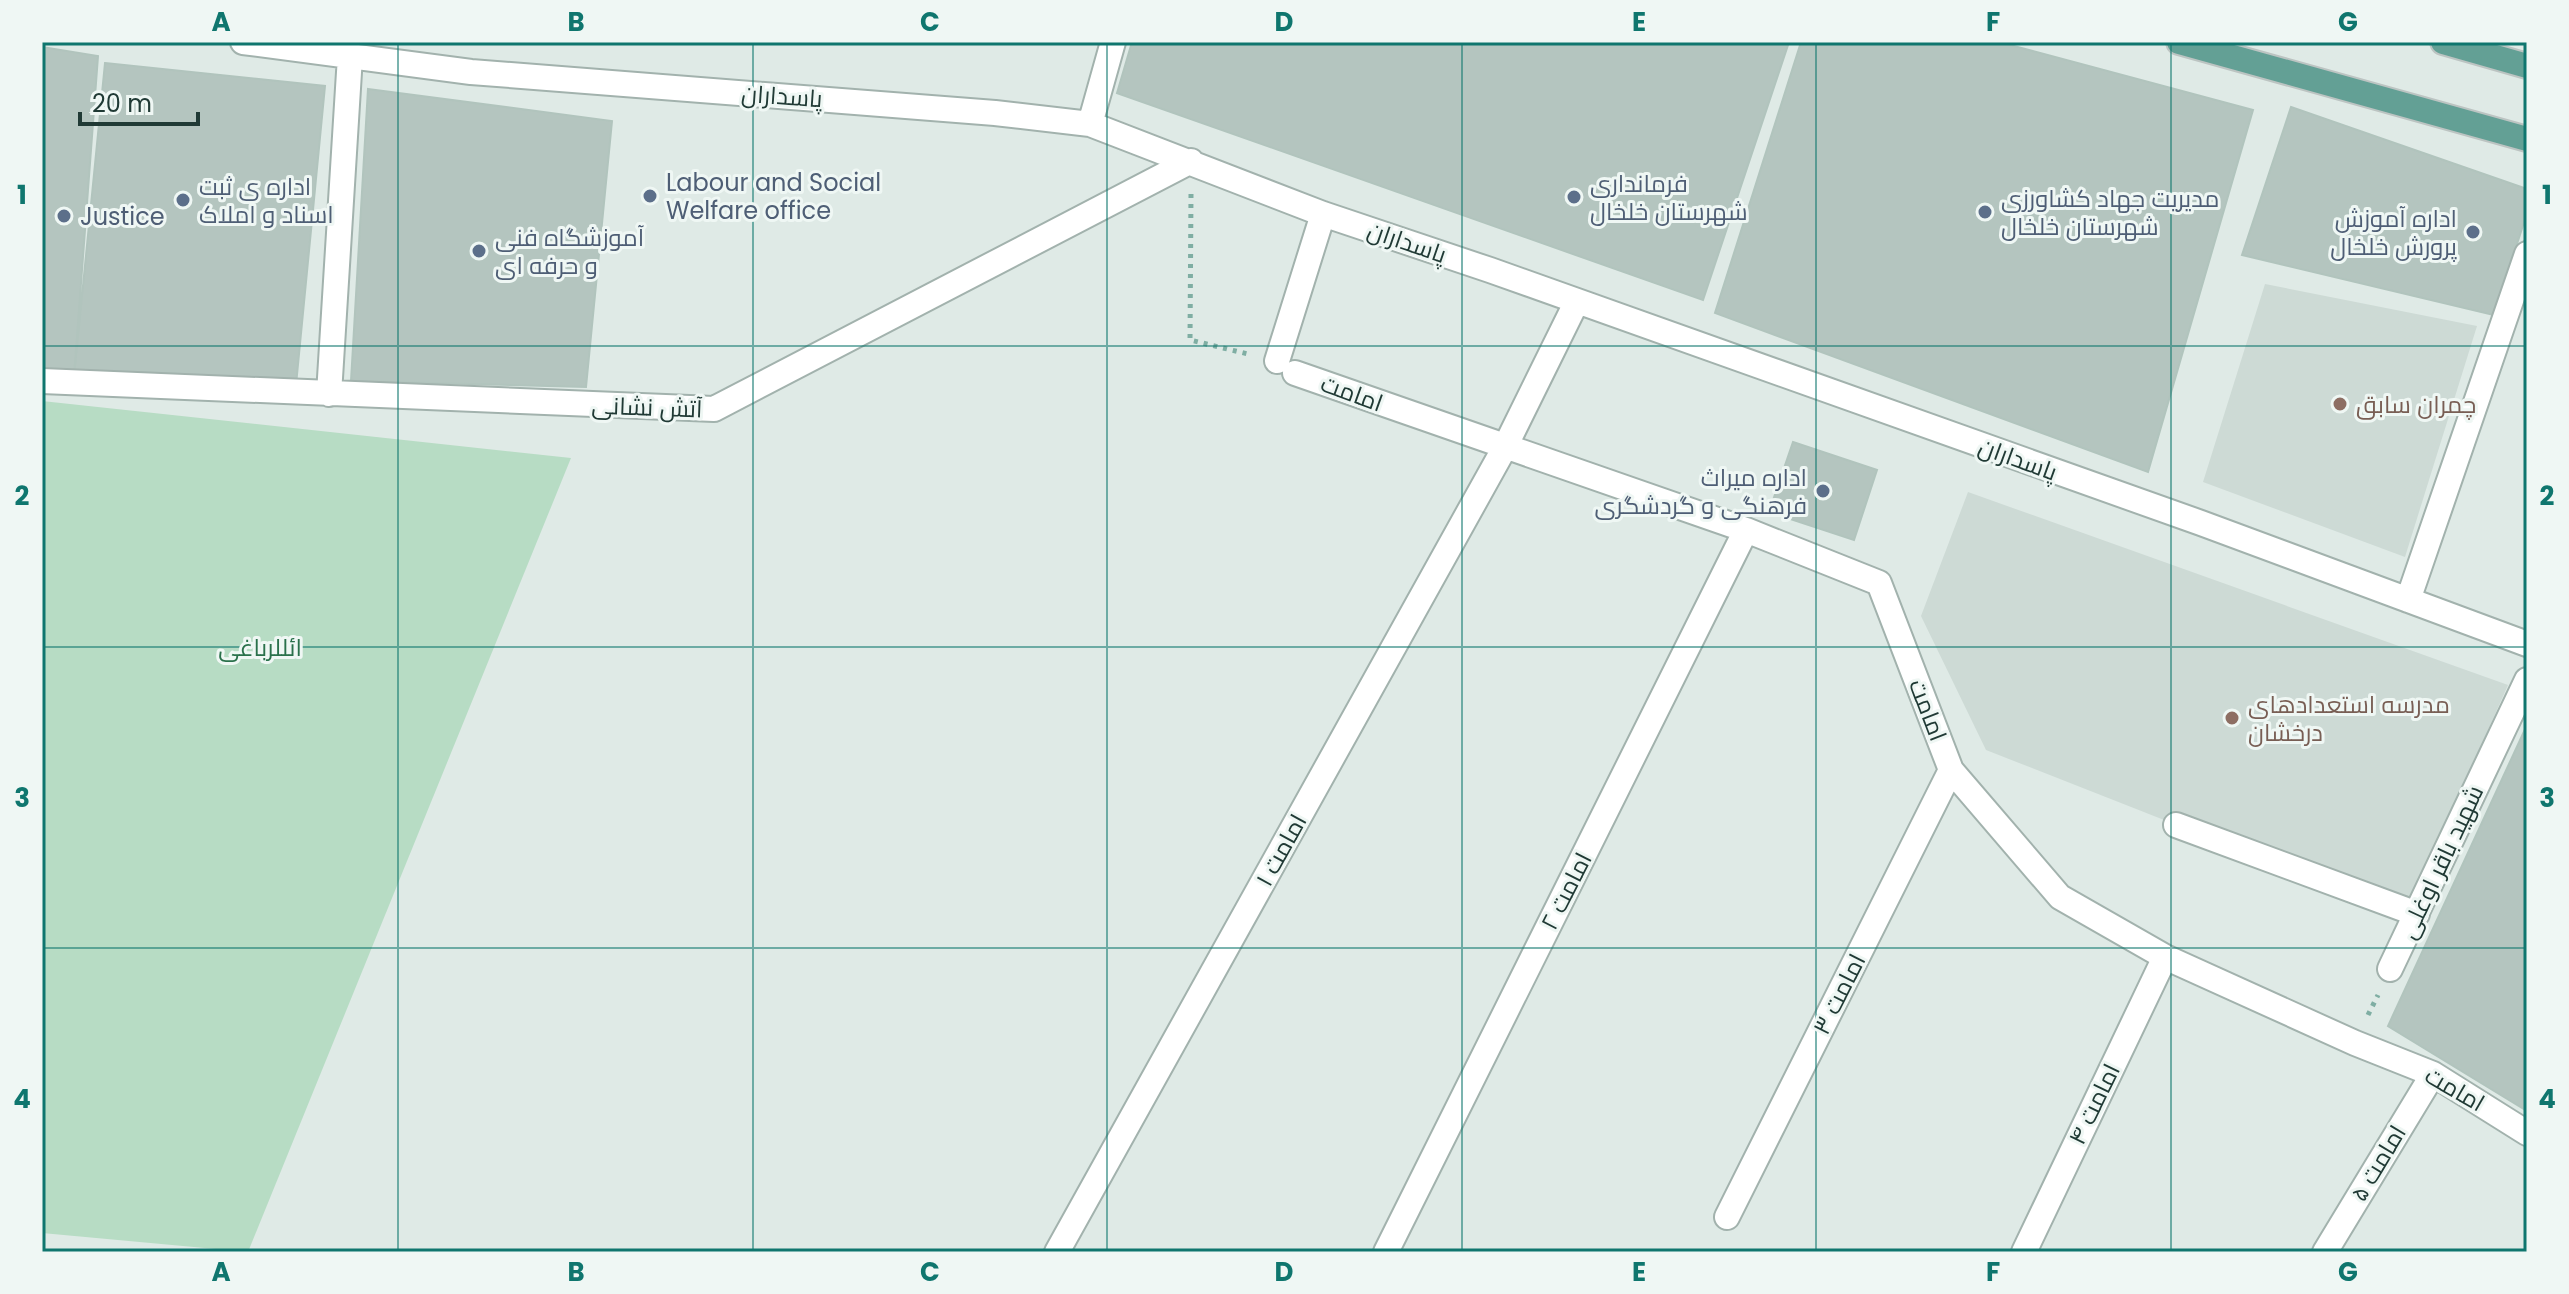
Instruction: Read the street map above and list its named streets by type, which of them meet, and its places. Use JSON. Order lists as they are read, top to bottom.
{
  "streets": {
    "street": [
      "پاسداران",
      "امامت",
      "آتش نشانی",
      "امامت ۱",
      "شهید باقر اوغلی",
      "امامت ۲",
      "امامت ۳",
      "امامت ۴",
      "امامت ۵"
    ]
  },
  "crossings": [
    ["پاسداران", "آتش نشانی"],
    ["پاسداران", "امامت ۱"],
    ["امامت", "امامت ۱"],
    ["امامت", "شهید باقر اوغلی"],
    ["امامت", "امامت ۲"],
    ["امامت", "امامت ۳"],
    ["امامت", "امامت ۴"],
    ["امامت", "امامت ۵"]
  ],
  "parks": ["ائللرباغی"],
  "places": [
    "Labour and Social Welfare office",
    "فرمانداری شهرستان خلخال",
    "اداره ی ثبت اسناد و املاک",
    "مدیریت جهاد کشاورزی شهرستان خلخال",
    "Justice",
    "اداره آموزش پرورش خلخال",
    "آموزشگاه فنی و حرفه ای",
    "چمران سابق",
    "اداره میراث فرهنگی و گردشگری",
    "مدرسه استعدادهای درخشان"
  ],
  "scale_bar": "20 m",
  "grid": {
    "columns": [
      "A",
      "B",
      "C",
      "D",
      "E",
      "F",
      "G"
    ],
    "rows": [
      "1",
      "2",
      "3",
      "4"
    ]
  }
}
